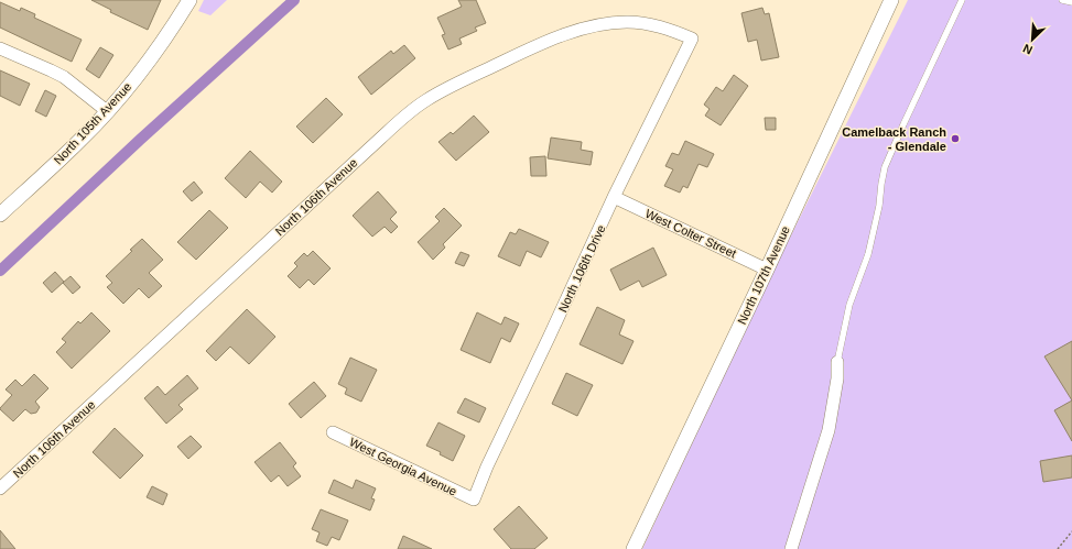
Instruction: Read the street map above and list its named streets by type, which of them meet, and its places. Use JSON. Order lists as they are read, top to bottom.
{
  "streets": {
    "street": [
      "North 105th Avenue",
      "North 106th Avenue",
      "West Colter Street",
      "North 106th Drive",
      "North 107th Avenue",
      "West Georgia Avenue"
    ]
  },
  "crossings": [
    ["North 106th Avenue", "North 106th Drive"],
    ["West Colter Street", "North 106th Drive"],
    ["West Colter Street", "North 107th Avenue"],
    ["North 106th Drive", "West Georgia Avenue"]
  ],
  "places": ["Camelback Ranch - Glendale"],
  "north": "bottom left"
}
